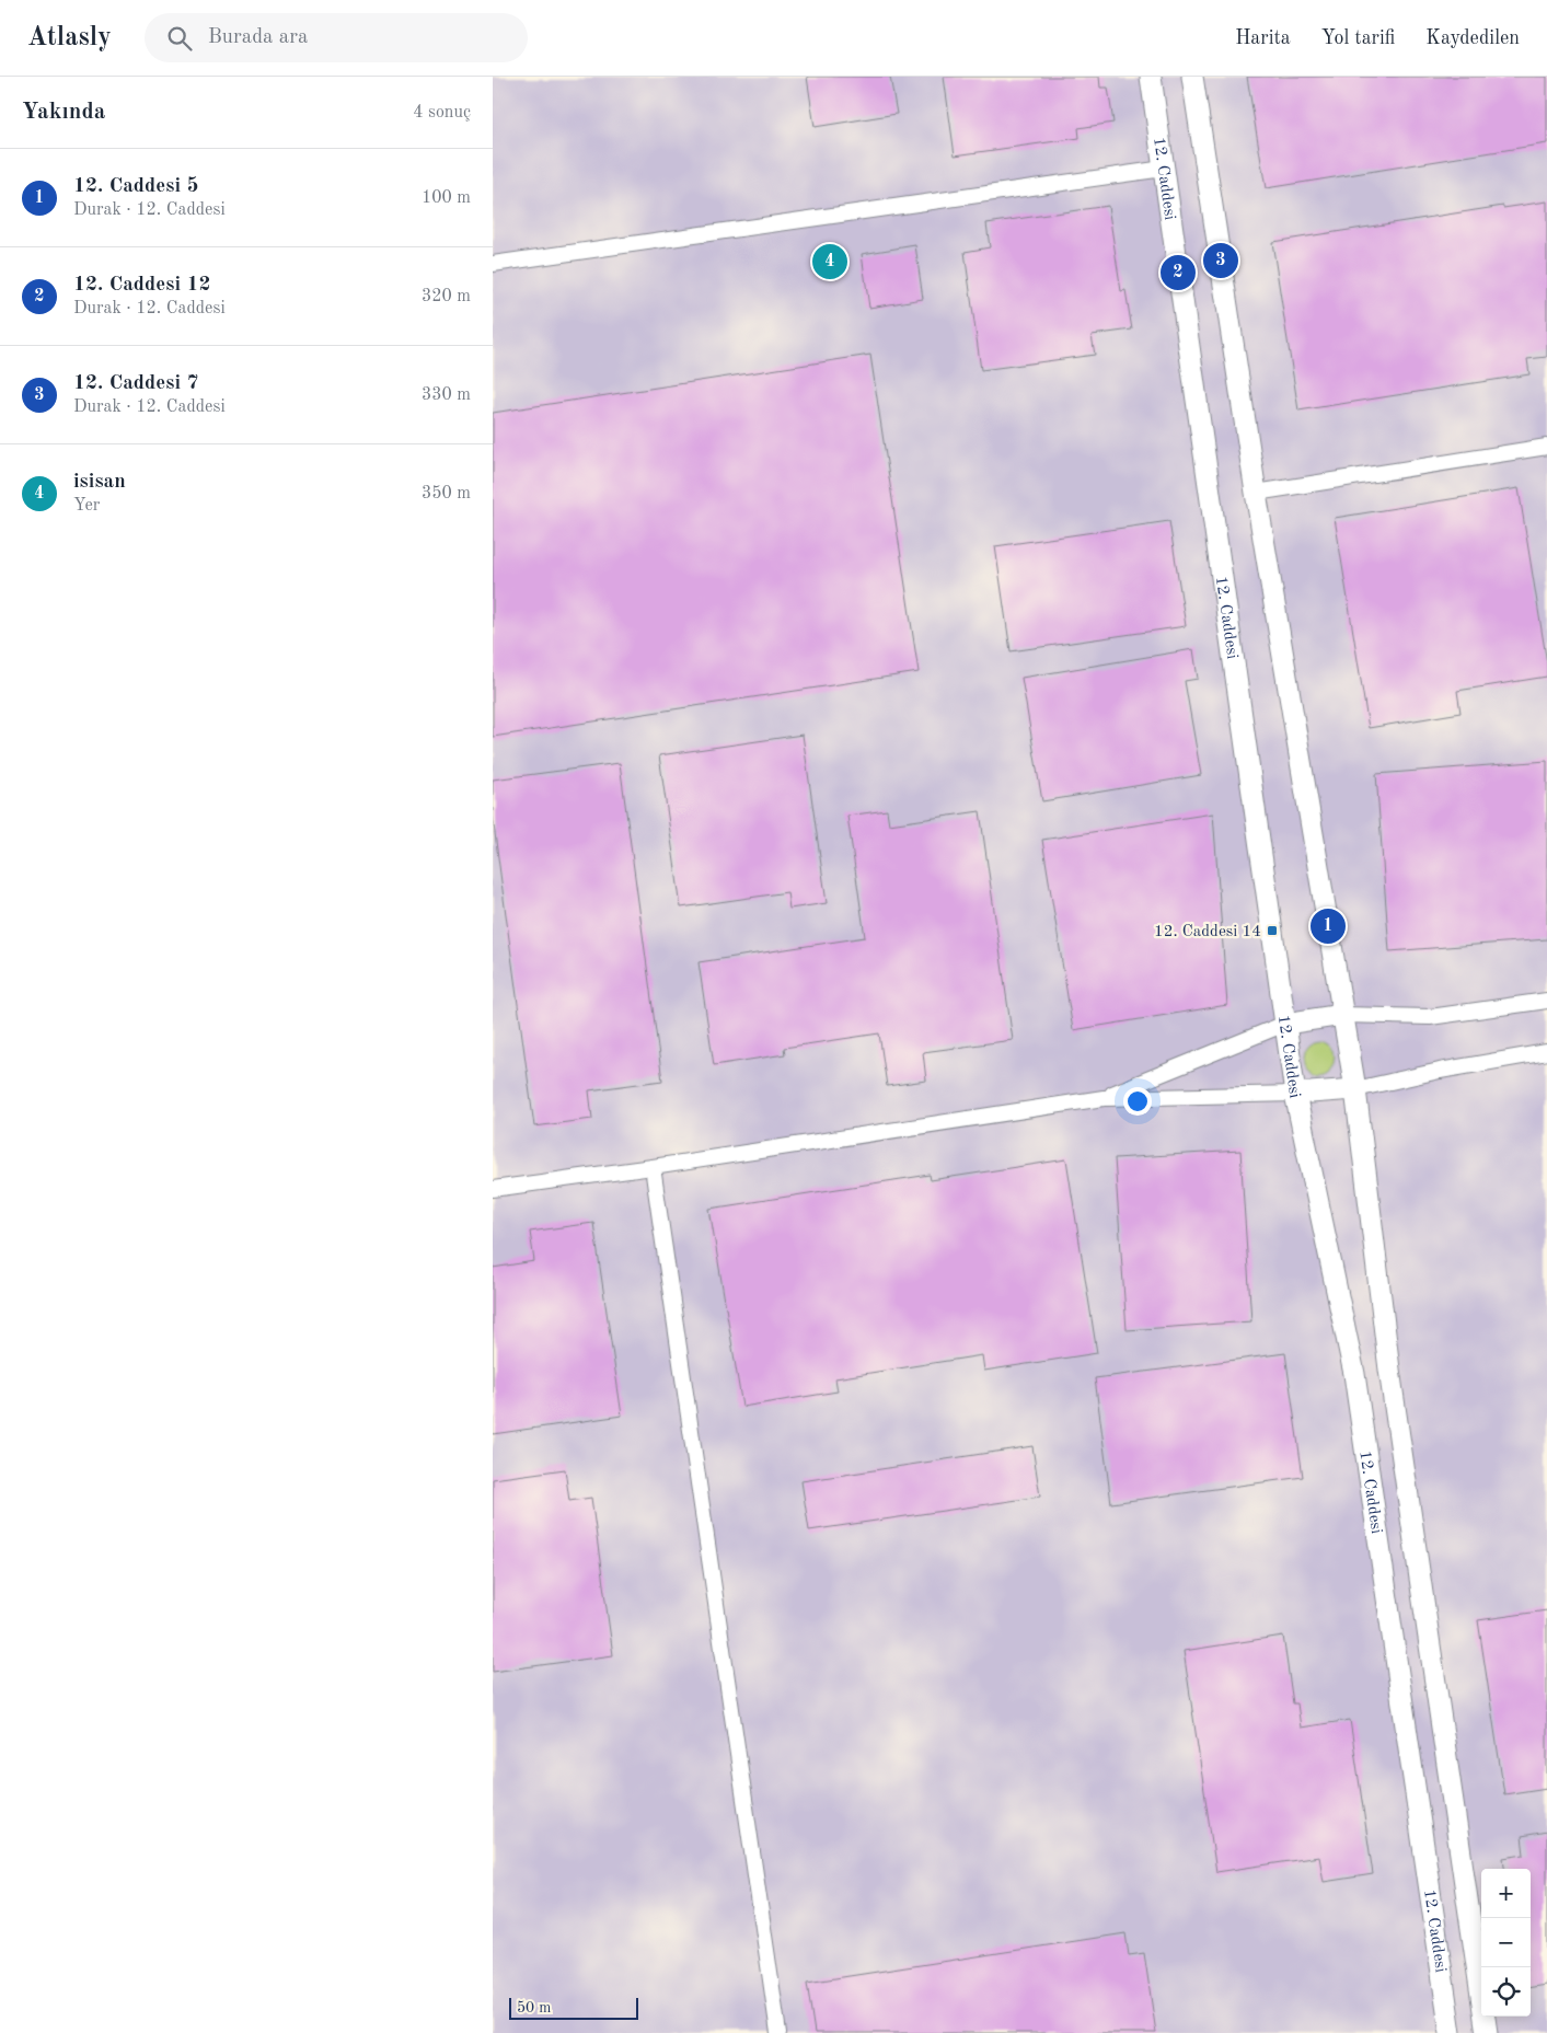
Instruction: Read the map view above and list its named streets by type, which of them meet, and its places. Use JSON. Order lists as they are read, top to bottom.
{
  "streets": {
    "street": ["12. Caddesi"]
  },
  "places": {
    "transit": ["12. Caddesi 14"]
  },
  "scale_bar": "50 m",
  "page": {
    "header": "Atlasly",
    "search": "Burada ara",
    "nav": ["Harita", "Yol tarifi", "Kaydedilen"],
    "heading": ["Yakında", "4 sonuç"],
    "list": [
      {
        "mark": "1",
        "name": "12. Caddesi 5",
        "note": "Durak · 12. Caddesi",
        "value": "100 m"
      },
      {
        "mark": "2",
        "name": "12. Caddesi 12",
        "note": "Durak · 12. Caddesi",
        "value": "320 m"
      },
      {
        "mark": "3",
        "name": "12. Caddesi 7",
        "note": "Durak · 12. Caddesi",
        "value": "330 m"
      },
      {
        "mark": "4",
        "name": "isisan",
        "note": "Yer",
        "value": "350 m"
      }
    ],
    "pins": [
      "3",
      "4",
      "2",
      "1"
    ],
    "map_buttons": ["+", "−"],
    "scale": "50 m"
  }
}
